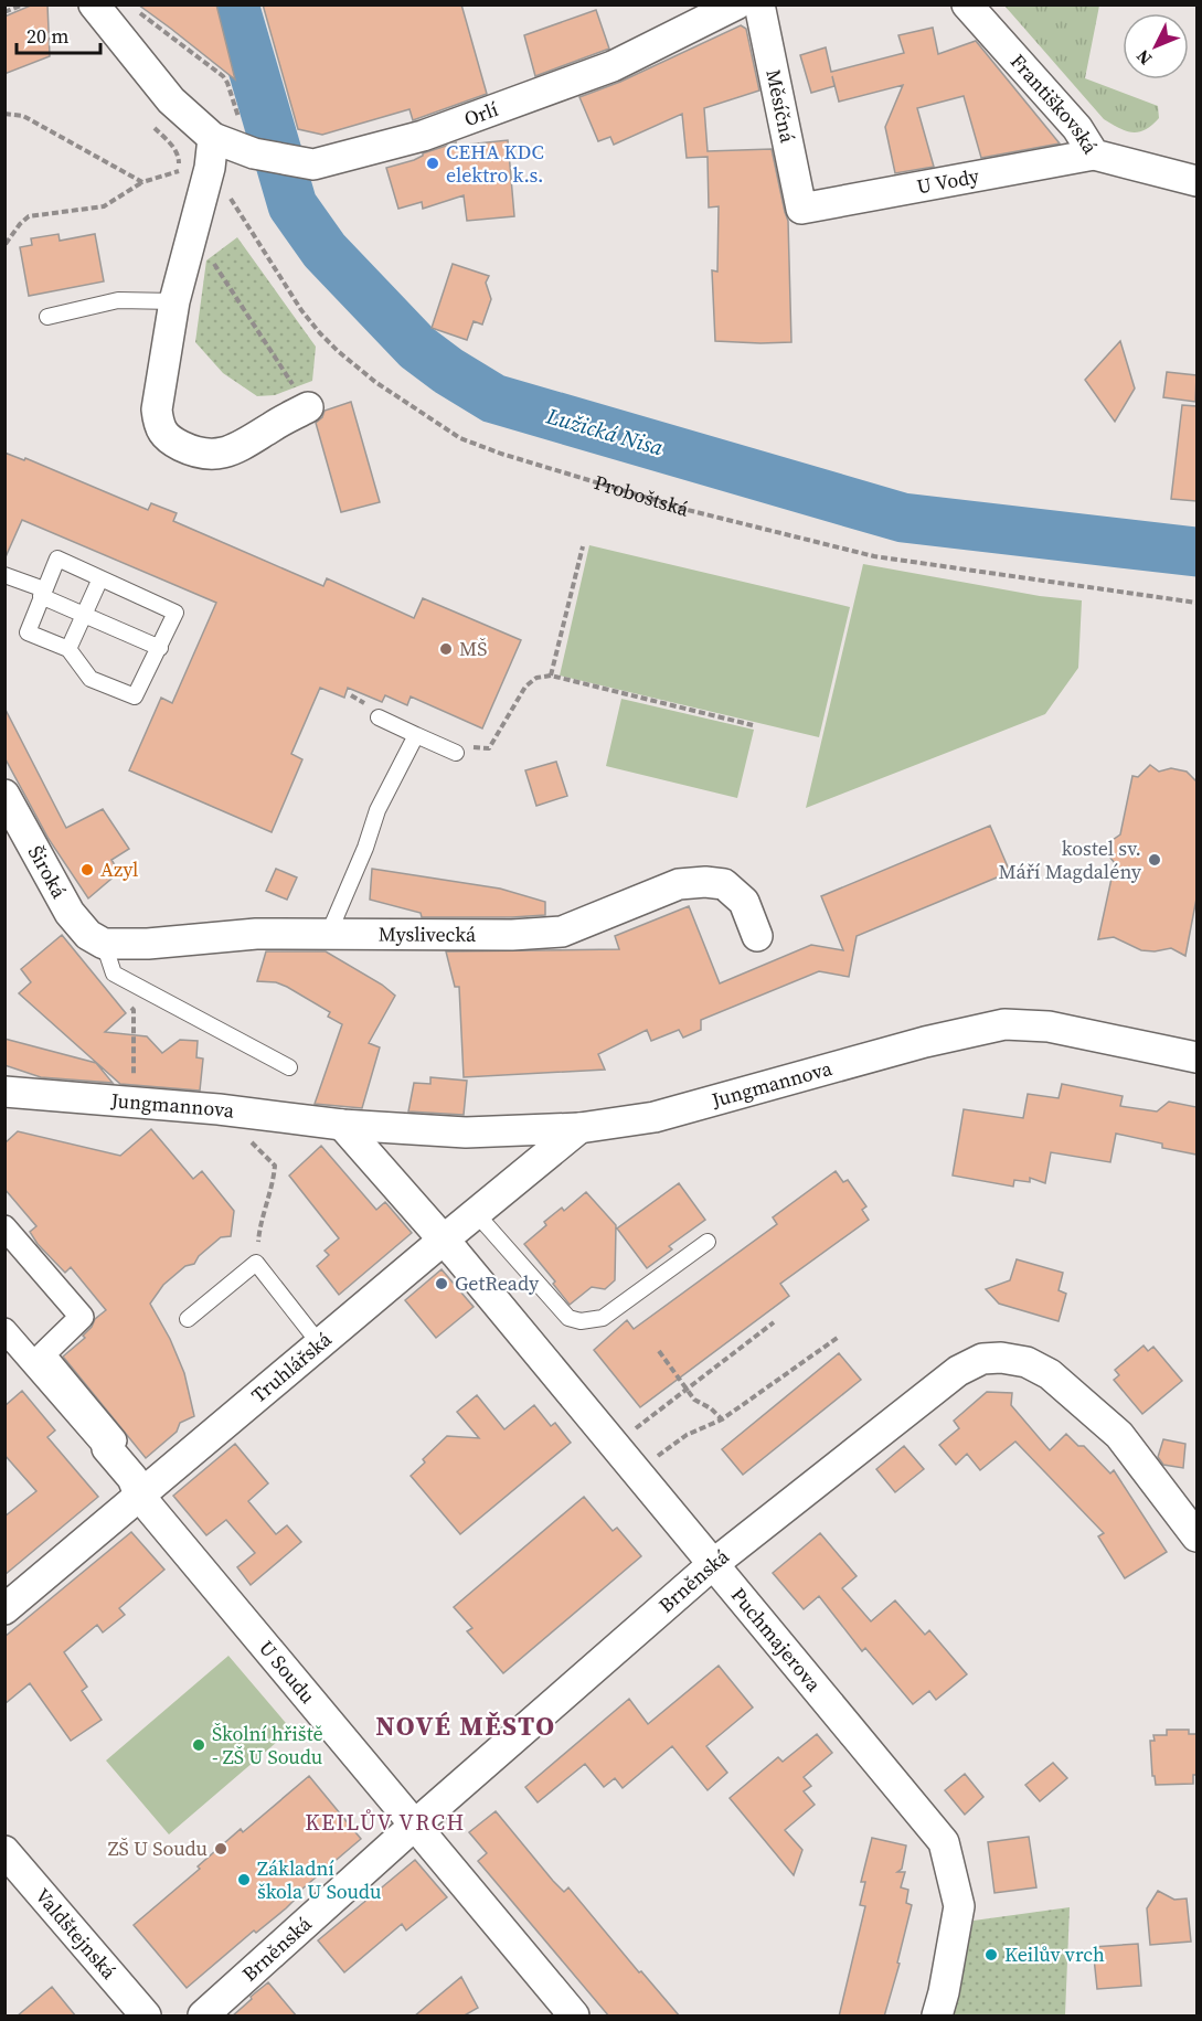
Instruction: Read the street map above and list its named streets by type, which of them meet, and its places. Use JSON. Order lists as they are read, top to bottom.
{
  "streets": {
    "street": [
      "Františkovská",
      "Měsíčná",
      "Orlí",
      "U Vody",
      "Široká",
      "Myslivecká",
      "Jungmannova",
      "Truhlářská",
      "Brněnská",
      "Puchmajerova",
      "U Soudu",
      "Valdštejnská"
    ],
    "path": ["Proboštská"]
  },
  "crossings": [
    ["Františkovská", "U Vody"],
    ["Měsíčná", "U Vody"],
    ["Široká", "Myslivecká"],
    ["Jungmannova", "Truhlářská"],
    ["Truhlářská", "Puchmajerova"],
    ["Truhlářská", "U Soudu"],
    ["Brněnská", "Puchmajerova"],
    ["Brněnská", "U Soudu"]
  ],
  "districts": ["NOVÉ MĚSTO", "KEILŮV VRCH"],
  "water": ["Lužická Nisa"],
  "places": [
    "CEHA KDC elektro k.s.",
    "MŠ",
    "kostel sv. Máří Magdalény",
    "Azyl",
    "GetReady",
    "Školní hřiště - ZŠ U Soudu",
    "ZŠ U Soudu",
    "Základní škola U Soudu",
    "Keilův vrch"
  ],
  "scale_bar": "20 m",
  "north": "bottom left"
}
